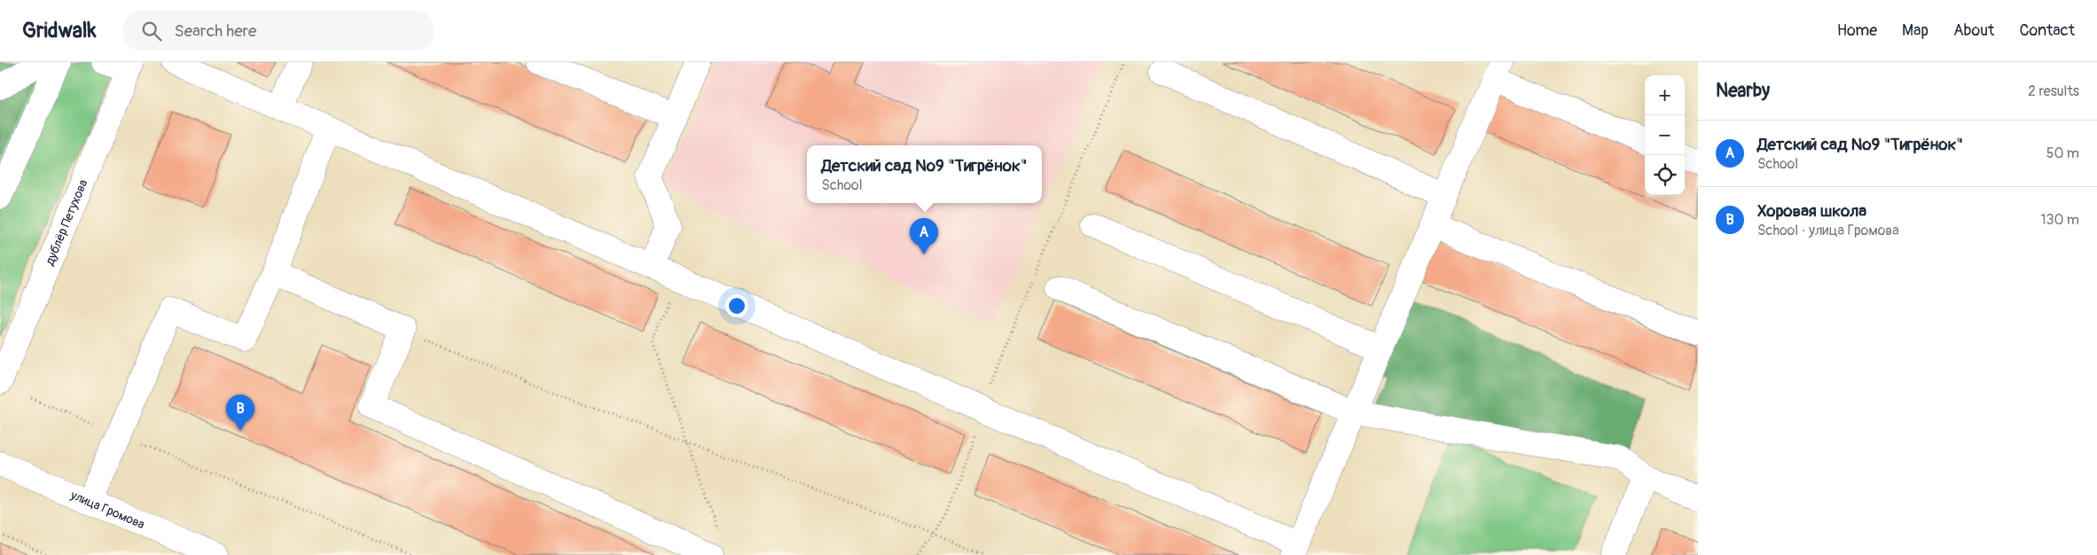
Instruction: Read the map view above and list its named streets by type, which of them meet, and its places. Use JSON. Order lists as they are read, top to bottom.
{
  "streets": {
    "street": ["дублёр Петухова", "улица Громова"]
  },
  "page": {
    "header": "Gridwalk",
    "search": "Search here",
    "nav": [
      "Home",
      "Map",
      "About",
      "Contact"
    ],
    "heading": ["Nearby", "2 results"],
    "map_buttons": ["+", "−"],
    "list": [
      {
        "mark": "A",
        "name": "Детский сад №9 \"Тигрёнок\"",
        "note": "School",
        "value": "50 m"
      },
      {
        "mark": "B",
        "name": "Хоровая школа",
        "note": "School · улица Громова",
        "value": "130 m"
      }
    ],
    "popup": ["Детский сад №9 \"Тигрёнок\"", "School"],
    "pins": ["A", "B"]
  }
}
